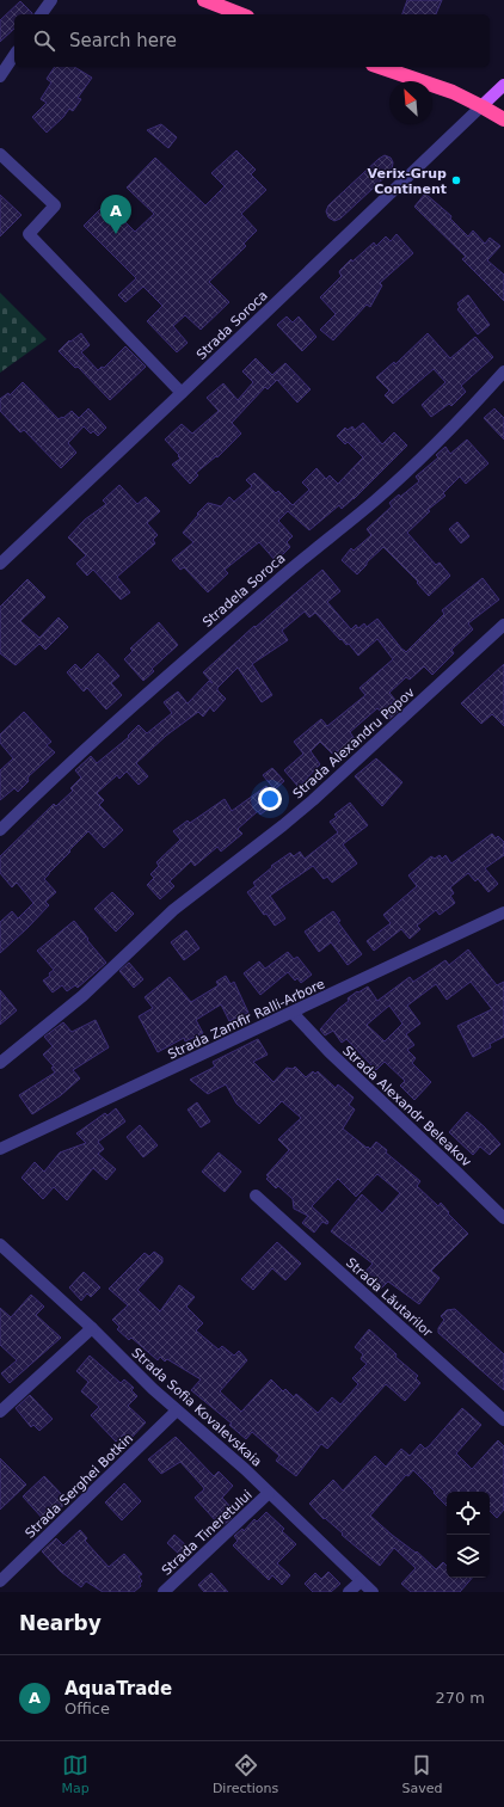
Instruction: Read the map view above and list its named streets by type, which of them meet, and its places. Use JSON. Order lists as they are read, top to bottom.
{
  "streets": {
    "street": [
      "Strada Soroca",
      "Stradela Sorocа",
      "Strada Alexandru Popov",
      "Strada Zamfir Ralli-Arbore",
      "Strada Alexandr Beleakov",
      "Strada Lăutarilor",
      "Strada Sofia Kovalevskaia",
      "Strada Serghei Botkin",
      "Strada Tineretului"
    ]
  },
  "crossings": [
    ["Strada Zamfir Ralli-Arbore", "Strada Alexandr Beleakov"],
    ["Strada Sofia Kovalevskaia", "Strada Serghei Botkin"],
    ["Strada Sofia Kovalevskaia", "Strada Tineretului"]
  ],
  "places": ["Verix-Grup Continent"],
  "north": "top left",
  "page": {
    "search": "Search here",
    "pins": "A",
    "heading": "Nearby",
    "list": [
      {
        "mark": "A",
        "name": "AquaTrade",
        "note": "Office",
        "value": "270 m"
      }
    ],
    "nav": ["Map", "Directions", "Saved"]
  }
}
